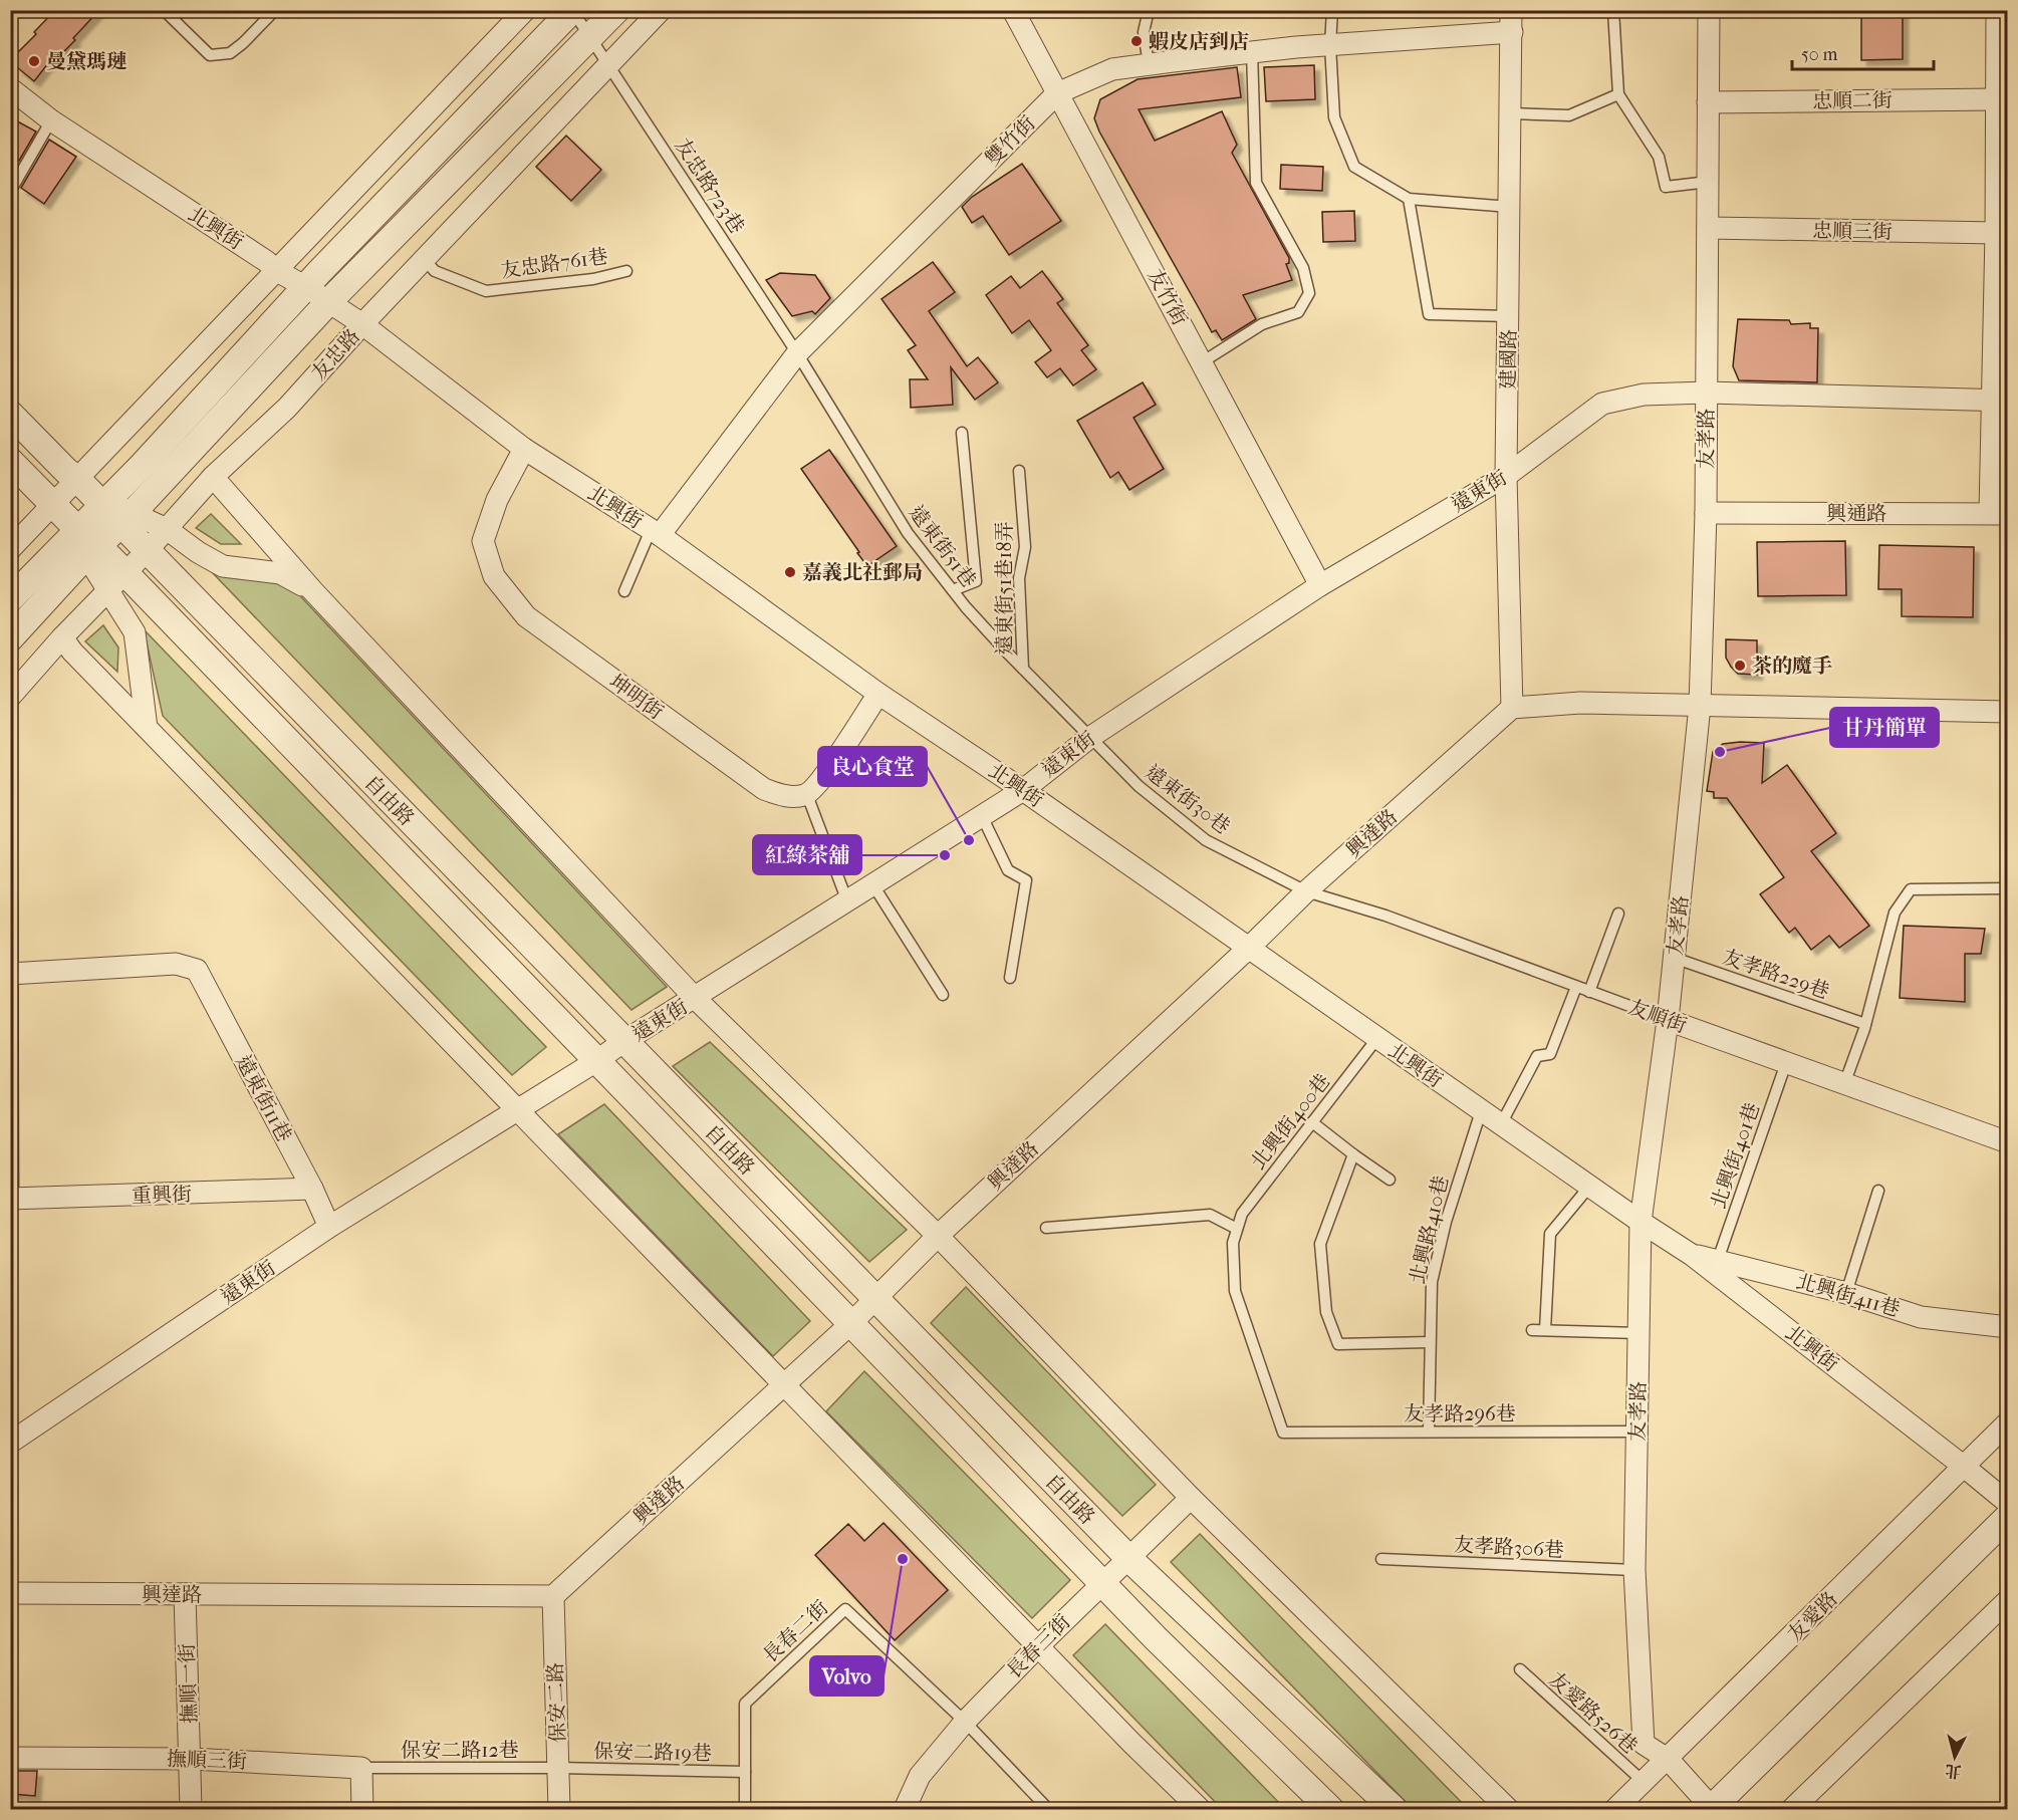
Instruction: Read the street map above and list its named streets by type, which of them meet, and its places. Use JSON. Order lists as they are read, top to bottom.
{
  "streets": {
    "street": [
      "忠順二街",
      "雙竹街",
      "北興街",
      "忠順三街",
      "友竹街",
      "友忠路",
      "建國路",
      "友孝路",
      "遠東街",
      "興通路",
      "坤明街",
      "自由路",
      "興達路",
      "友順街",
      "遠東街11巷",
      "重興街",
      "北興街411巷",
      "友愛路",
      "長春三街",
      "撫順一街",
      "保安二路",
      "撫順三街"
    ],
    "lane": [
      "友忠路723巷",
      "友忠路761巷",
      "遠東街51巷",
      "遠東街51巷18弄",
      "遠東街30巷",
      "友孝路229巷",
      "北興街400巷",
      "北興街401巷",
      "北興路410巷",
      "友孝路296巷",
      "友孝路306巷",
      "長春二街",
      "友愛路526巷",
      "保安二路12巷",
      "保安二路19巷"
    ]
  },
  "crossings": [
    ["忠順二街", "友孝路"],
    ["雙竹街", "友忠路723巷"],
    ["雙竹街", "北興街"],
    ["雙竹街", "友竹街"],
    ["雙竹街", "建國路"],
    ["雙竹街", "遠東街51巷"],
    ["友忠路723巷", "友忠路"],
    ["友忠路723巷", "遠東街51巷"],
    ["北興街", "友忠路"],
    ["北興街", "友孝路"],
    ["北興街", "遠東街"],
    ["北興街", "坤明街"],
    ["北興街", "興達路"],
    ["北興街", "北興街400巷"],
    ["北興街", "北興路410巷"],
    ["北興街", "北興街411巷"],
    ["北興街", "友愛路"],
    ["忠順三街", "友孝路"],
    ["友忠路761巷", "友忠路"],
    ["友竹街", "遠東街"],
    ["友忠路", "自由路"],
    ["建國路", "遠東街"],
    ["建國路", "興達路"],
    ["友孝路", "遠東街"],
    ["友孝路", "興通路"],
    ["友孝路", "友孝路229巷"],
    ["友孝路", "友順街"],
    ["友孝路", "友孝路296巷"],
    ["友孝路", "友孝路306巷"],
    ["友孝路", "友愛路"],
    ["遠東街", "遠東街51巷"],
    ["遠東街", "遠東街30巷"],
    ["遠東街", "自由路"],
    ["遠東街", "遠東街11巷"],
    ["遠東街51巷", "遠東街51巷18弄"],
    ["遠東街51巷", "遠東街30巷"],
    ["遠東街30巷", "興達路"],
    ["遠東街30巷", "友順街"],
    ["自由路", "興達路"],
    ["自由路", "長春三街"],
    ["興達路", "友順街"],
    ["興達路", "撫順一街"],
    ["興達路", "保安二路"],
    ["友順街", "北興街401巷"],
    ["遠東街11巷", "重興街"],
    ["北興街400巷", "友孝路296巷"],
    ["北興街401巷", "北興街411巷"],
    ["北興路410巷", "友孝路296巷"],
    ["友愛路", "友愛路526巷"],
    ["長春二街", "長春三街"],
    ["長春二街", "保安二路19巷"],
    ["撫順一街", "撫順三街"],
    ["保安二路", "保安二路12巷"],
    ["保安二路", "保安二路19巷"],
    ["保安二路12巷", "保安二路19巷"],
    ["保安二路12巷", "撫順三街"]
  ],
  "places": [
    "蝦皮店到店",
    "曼黛瑪璉",
    "嘉義北社郵局",
    "茶的魔手",
    "甘丹簡單",
    "良心食堂",
    "紅綠茶舖",
    "Volvo"
  ],
  "scale_bar": "50 m",
  "north": "bottom"
}
